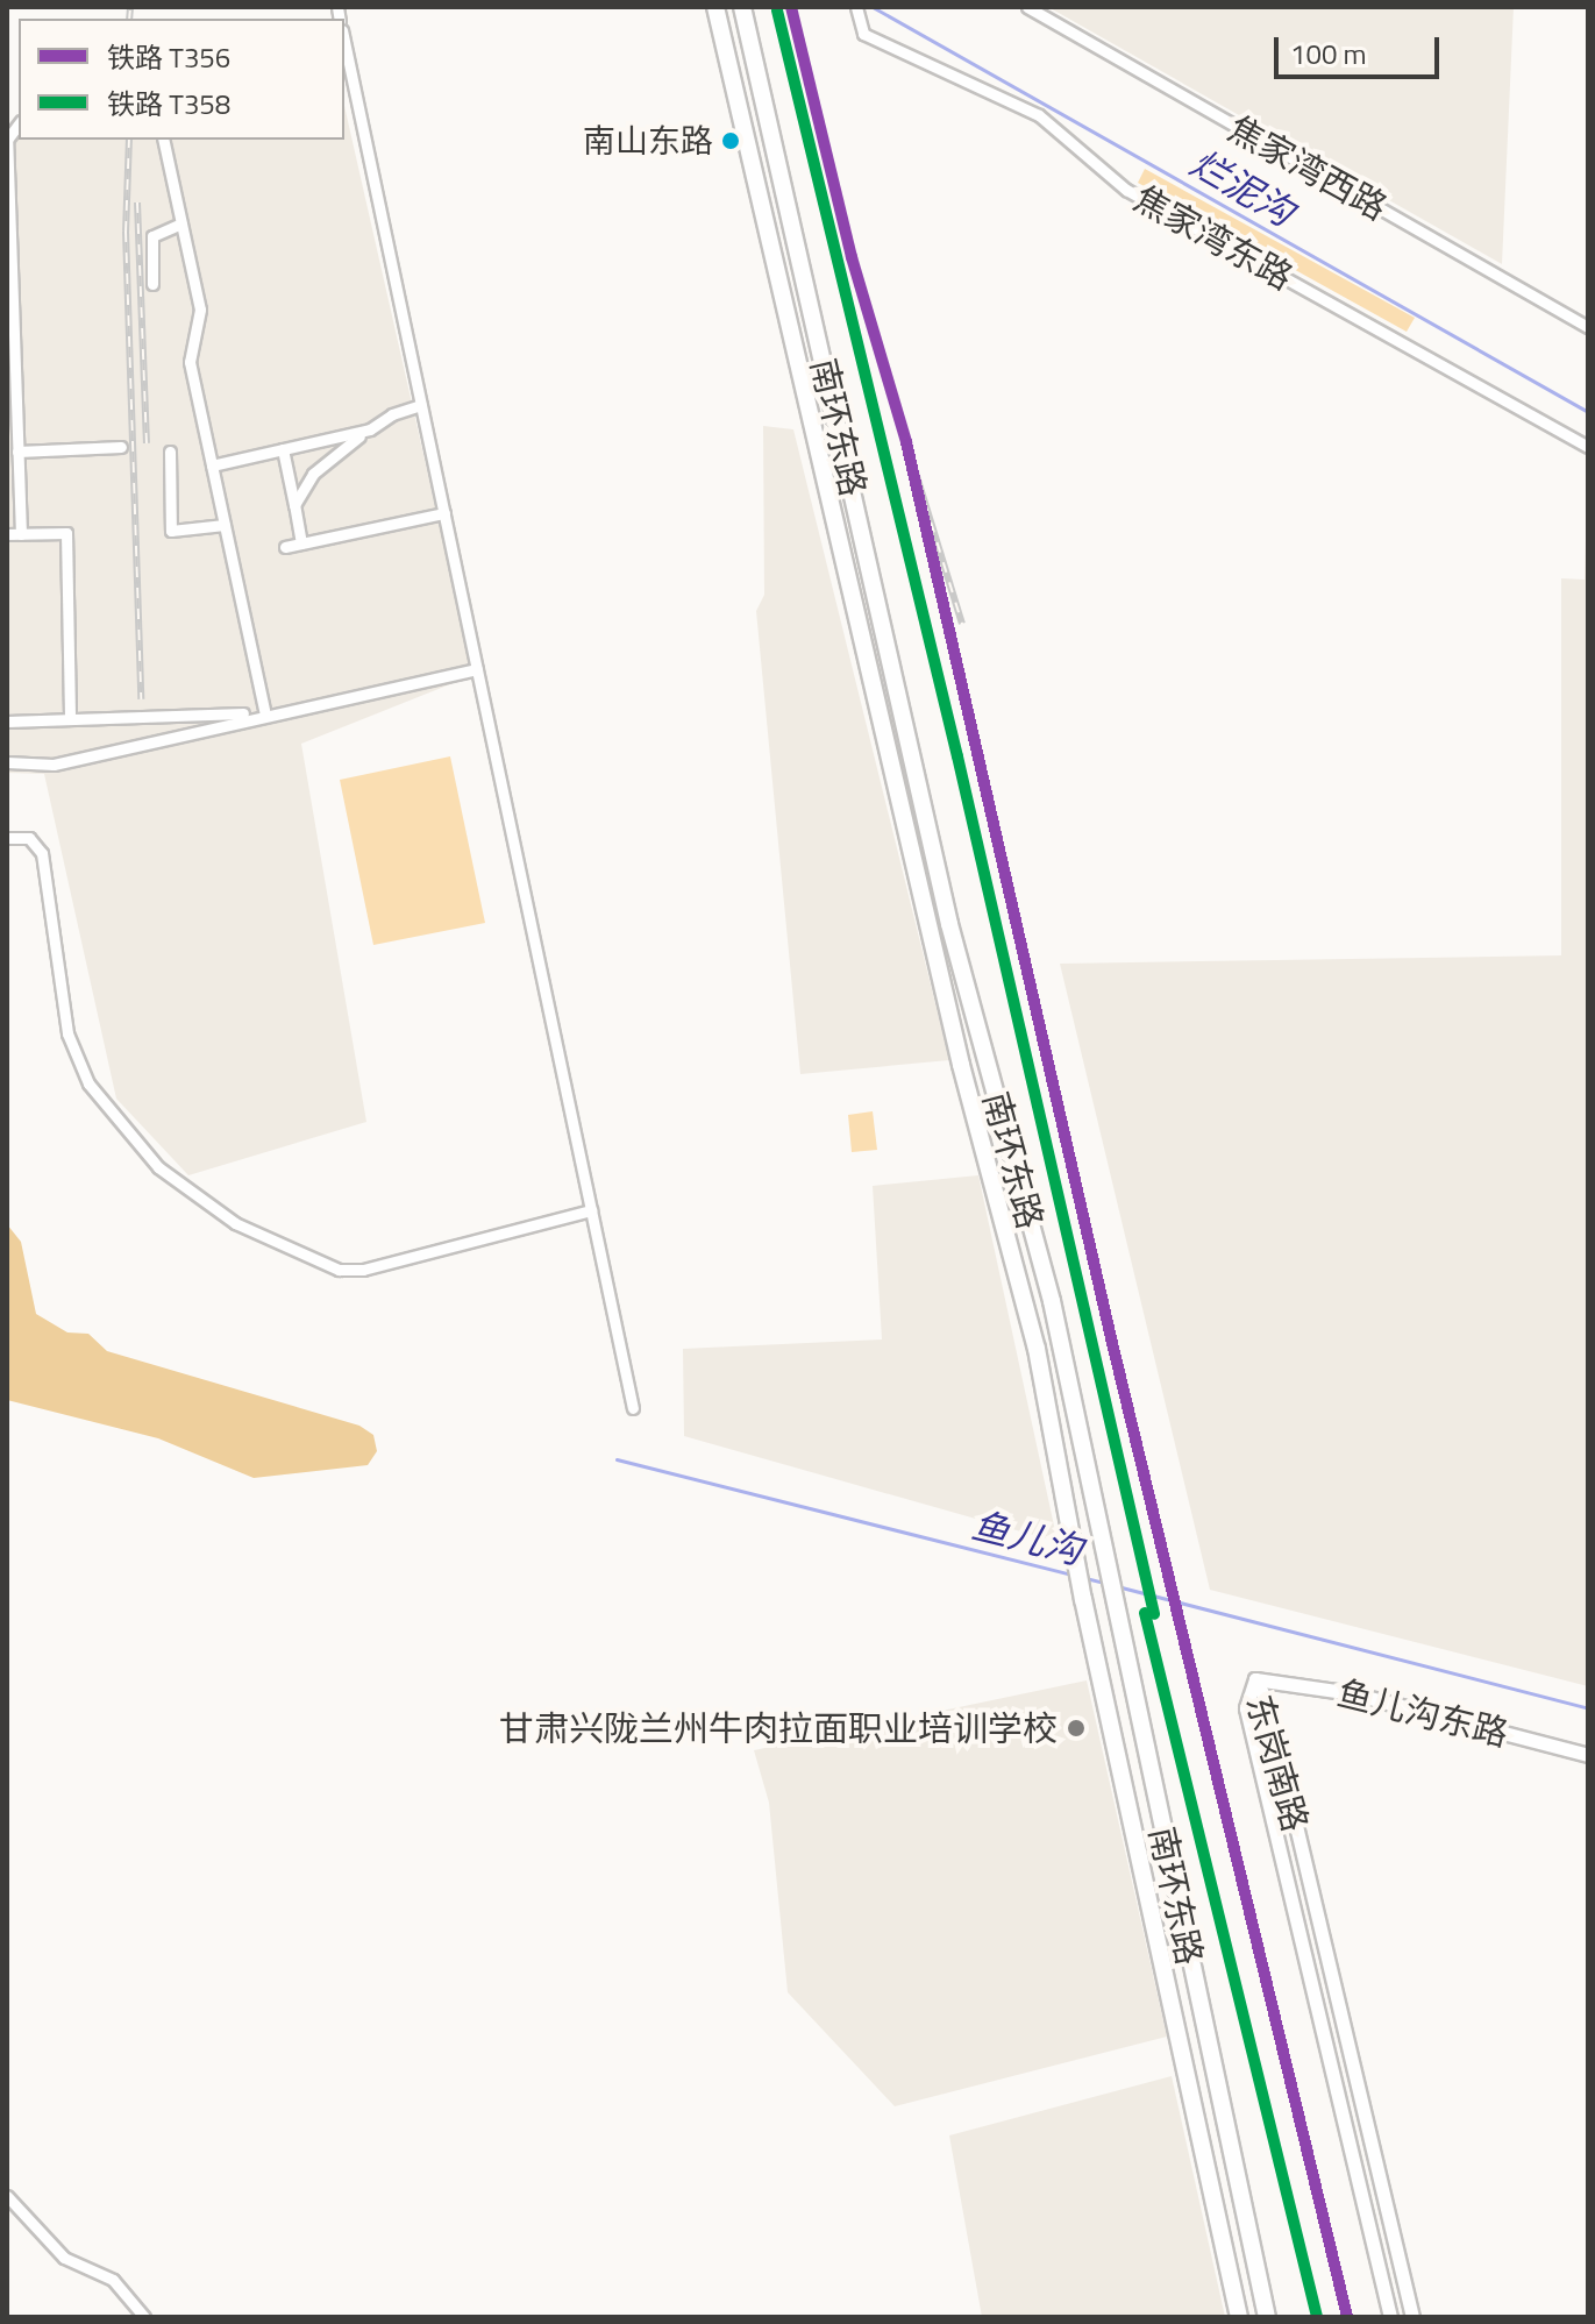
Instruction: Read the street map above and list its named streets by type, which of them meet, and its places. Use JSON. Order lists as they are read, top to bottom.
{
  "streets": {
    "highway": ["南环东路"],
    "street": [
      "焦家湾西路",
      "焦家湾东路",
      "鱼儿沟东路",
      "东岗南路"
    ]
  },
  "crossings": [
    ["鱼儿沟东路", "东岗南路"]
  ],
  "water": ["烂泥沟", "鱼儿沟"],
  "places": ["南山东路", "甘肃兴陇兰州牛肉拉面职业培训学校"],
  "lines": ["rail line T356", "rail line T358"],
  "legend": ["铁路 T356", "铁路 T358"],
  "scale_bar": "100 m"
}
